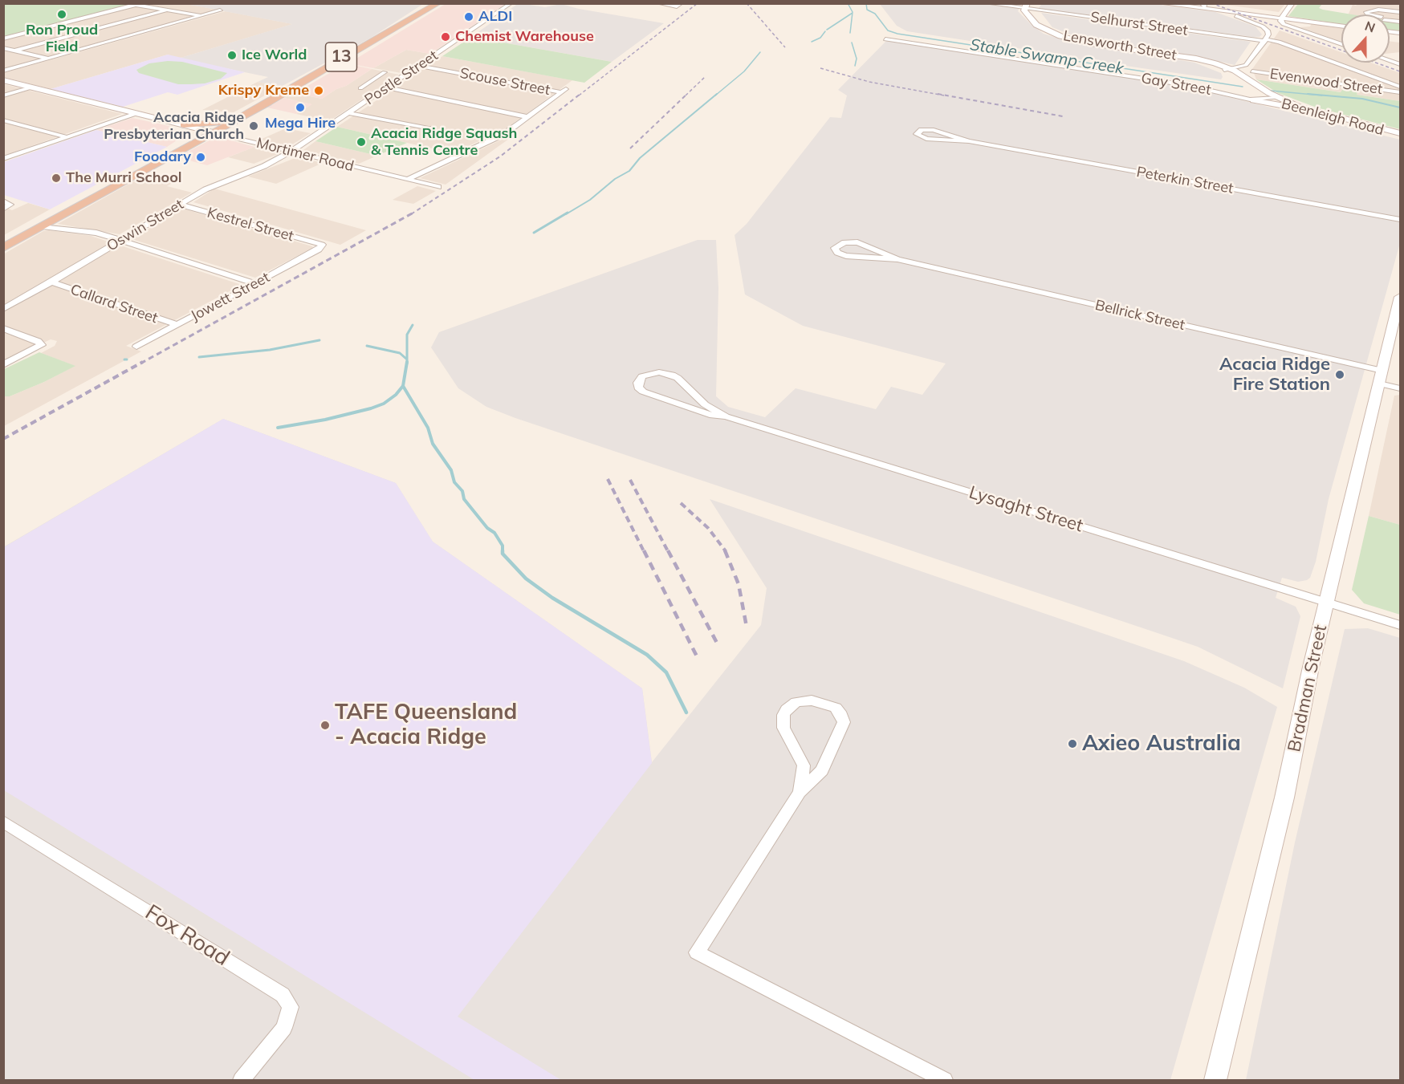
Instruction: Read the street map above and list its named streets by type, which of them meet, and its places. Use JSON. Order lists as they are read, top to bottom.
{
  "streets": {
    "highway": ["13"],
    "main road": [
      "Lensworth Street",
      "Beenleigh Road",
      "Mortimer Road",
      "Bradman Street"
    ],
    "street": [
      "Selhurst Street",
      "Postle Street",
      "Scouse Street",
      "Evenwood Street",
      "Gay Street",
      "Peterkin Street",
      "Kestrel Street",
      "Oswin Street",
      "Jowett Street",
      "Callard Street",
      "Bellrick Street",
      "Lysaght Street",
      "Fox Road"
    ]
  },
  "crossings": [
    ["Selhurst Street", "Lensworth Street"],
    ["Lensworth Street", "Beenleigh Road"],
    ["13", "Mortimer Road"],
    ["Postle Street", "Scouse Street"],
    ["Postle Street", "Mortimer Road"],
    ["Postle Street", "Oswin Street"],
    ["Gay Street", "Beenleigh Road"],
    ["Mortimer Road", "Oswin Street"],
    ["Kestrel Street", "Oswin Street"],
    ["Kestrel Street", "Jowett Street"],
    ["Oswin Street", "Callard Street"],
    ["Jowett Street", "Callard Street"],
    ["Bellrick Street", "Bradman Street"],
    ["Lysaght Street", "Bradman Street"]
  ],
  "water": ["Stable Swamp Creek"],
  "places": [
    "Ron Proud Field",
    "ALDI",
    "Chemist Warehouse",
    "Ice World",
    "Krispy Kreme",
    "Mega Hire",
    "Acacia Ridge Presbyterian Church",
    "Acacia Ridge Squash & Tennis Centre",
    "Foodary",
    "The Murri School",
    "Acacia Ridge Fire Station",
    "TAFE Queensland - Acacia Ridge",
    "Axieo Australia"
  ],
  "north": "top"
}
